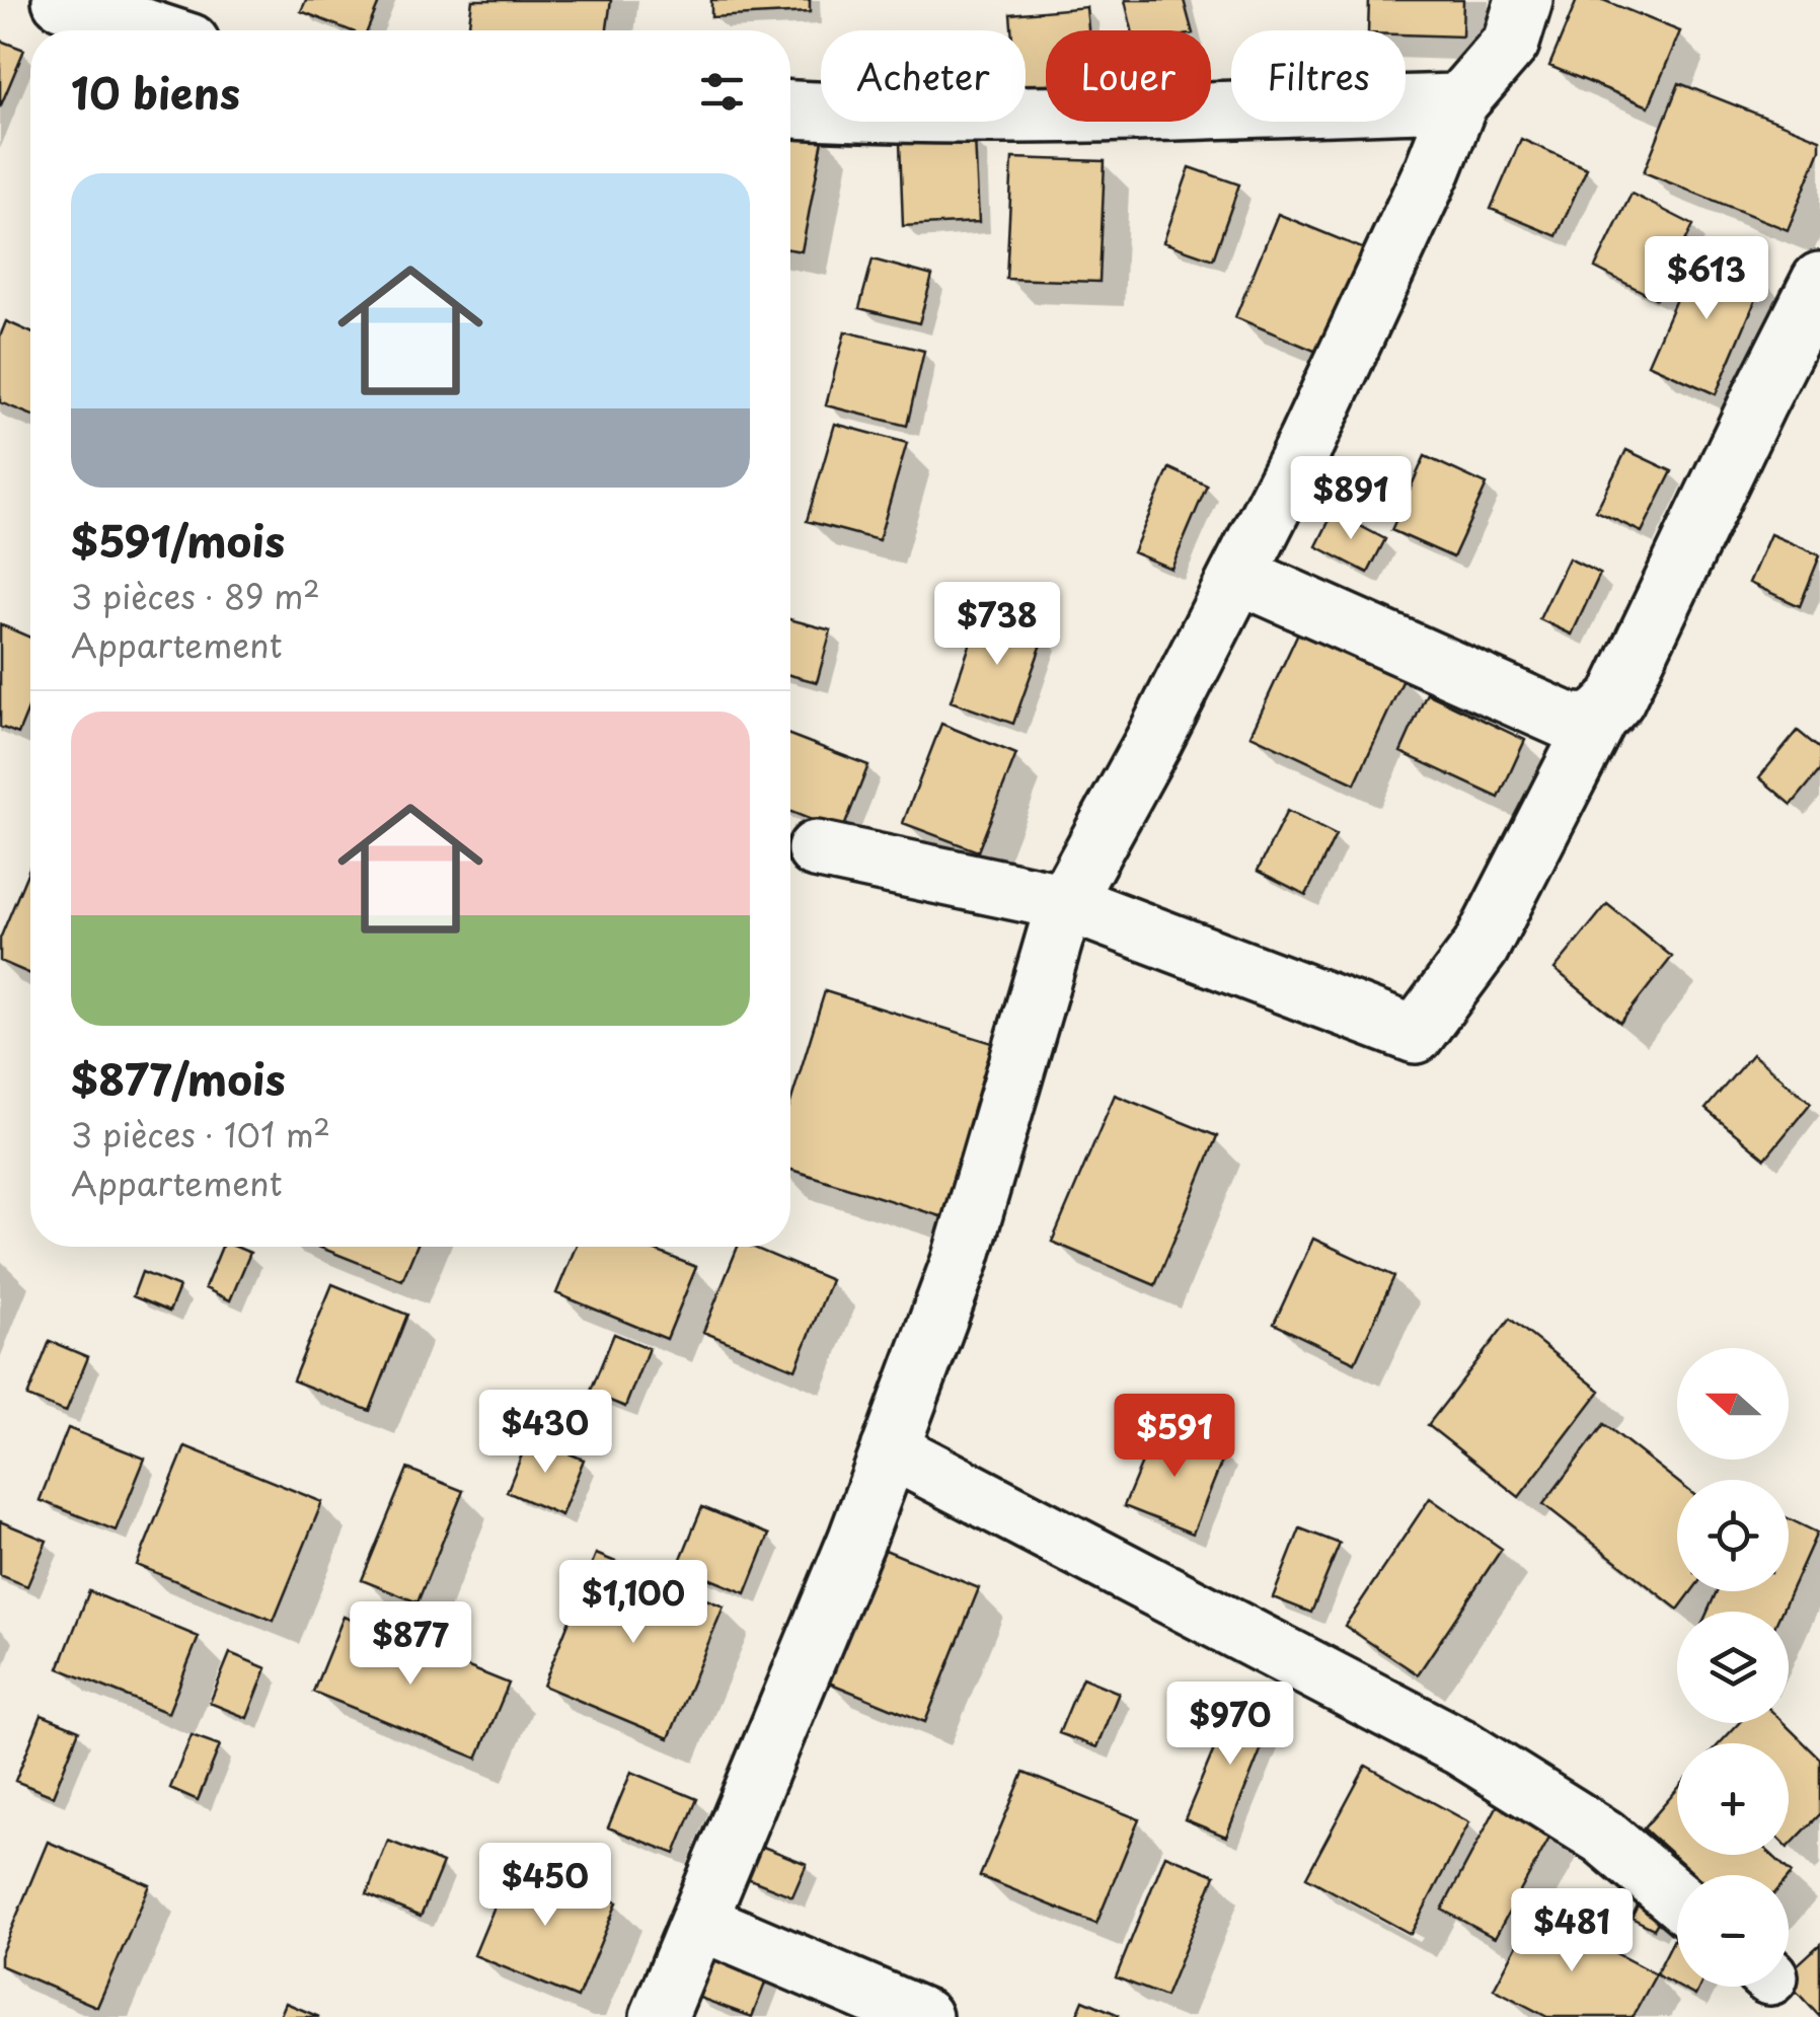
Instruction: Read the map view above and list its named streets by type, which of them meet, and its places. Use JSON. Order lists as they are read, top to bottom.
{
  "north": "left",
  "page": {
    "chip": ["Acheter", "Louer", "Filtres"],
    "heading": "10 biens",
    "list": [
      {
        "name": "$591/mois",
        "note": "3 pièces · 89 m² · Appartement"
      },
      {
        "name": "$877/mois",
        "note": "3 pièces · 101 m² · Appartement"
      }
    ],
    "price": [
      "$613",
      "$891",
      "$738",
      "$430",
      "$591",
      "$1,100",
      "$877",
      "$970",
      "$450",
      "$481"
    ],
    "map_buttons": ["+", "−"]
  }
}
